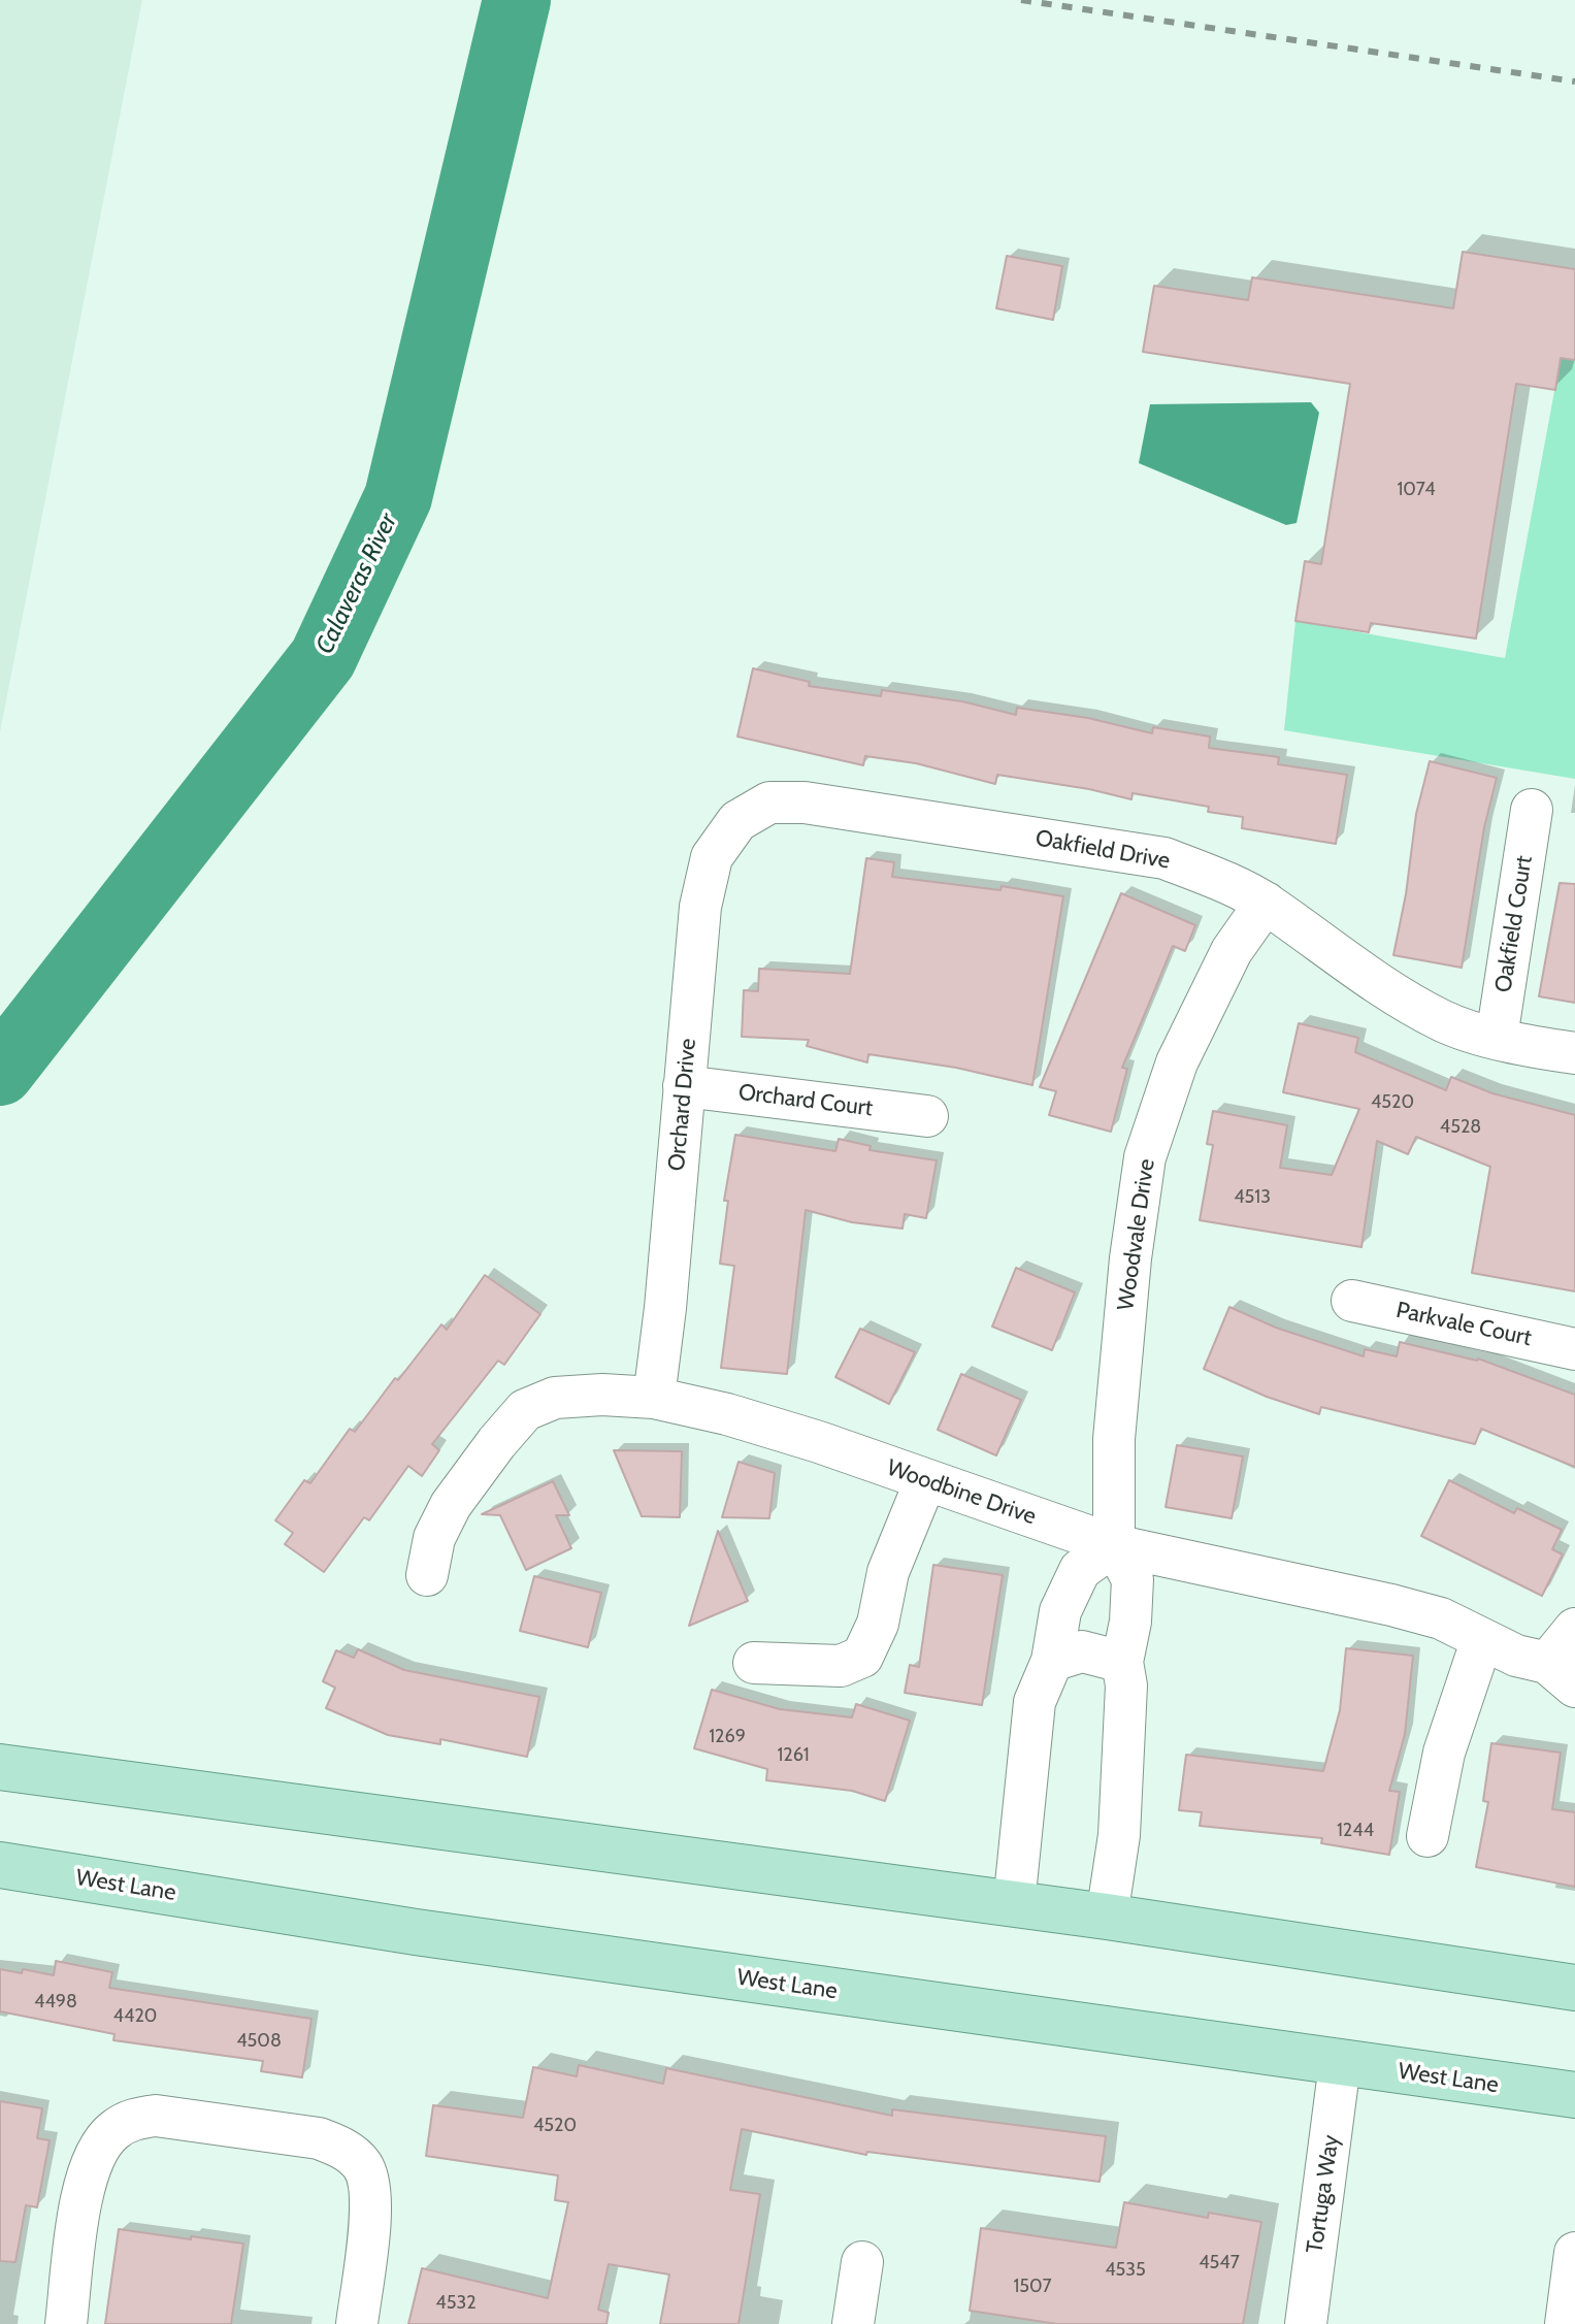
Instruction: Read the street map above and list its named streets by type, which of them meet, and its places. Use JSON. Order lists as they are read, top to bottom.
{
  "streets": {
    "main road": ["West Lane"],
    "street": [
      "Oakfield Drive",
      "Oakfield Court",
      "Orchard Court",
      "Orchard Drive",
      "Woodvale Drive",
      "Parkvale Court",
      "Woodbine Drive",
      "Tortuga Way"
    ]
  },
  "crossings": [
    ["Oakfield Drive", "Oakfield Court"],
    ["Oakfield Drive", "Orchard Drive"],
    ["Oakfield Drive", "Woodvale Drive"],
    ["Orchard Court", "Orchard Drive"],
    ["Orchard Drive", "Woodbine Drive"],
    ["Woodvale Drive", "Woodbine Drive"],
    ["West Lane", "Tortuga Way"]
  ],
  "water": ["Calaveras River"],
  "house_numbers": [
    "1074",
    "4520",
    "4528",
    "4513",
    "1269",
    "1261",
    "1244",
    "4498",
    "4420",
    "4508",
    "4520",
    "4547",
    "4535",
    "1507",
    "4532"
  ]
}
